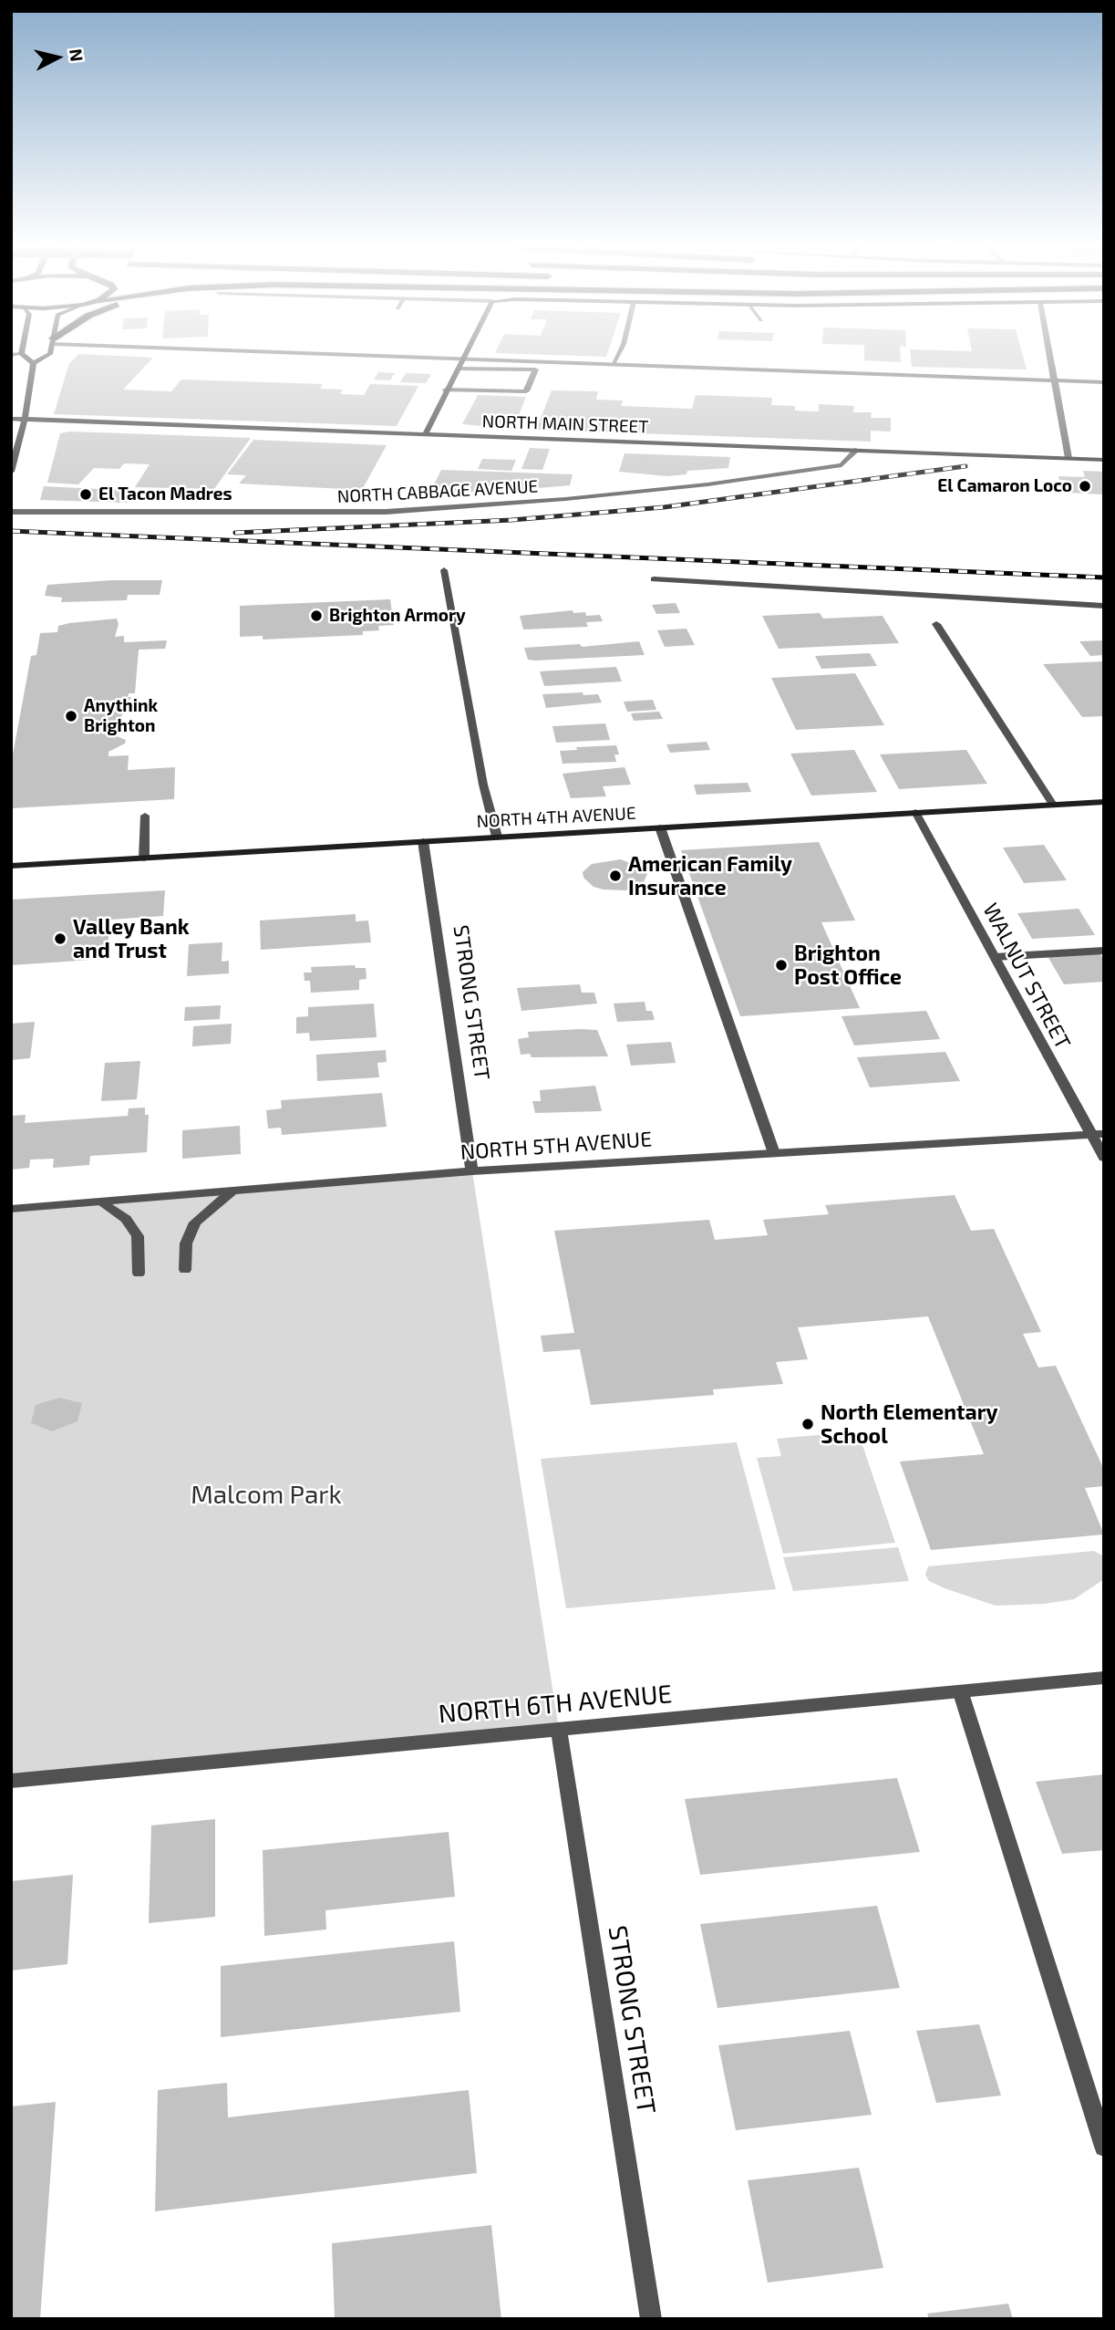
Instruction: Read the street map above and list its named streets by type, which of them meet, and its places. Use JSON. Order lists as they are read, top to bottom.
{
  "streets": {
    "street": [
      "NORTH MAIN STREET",
      "NORTH CABBAGE AVENUE",
      "NORTH 4TH AVENUE",
      "WALNUT STREET",
      "STRONG STREET",
      "NORTH 5TH AVENUE",
      "NORTH 6TH AVENUE"
    ]
  },
  "crossings": [
    ["NORTH MAIN STREET", "NORTH CABBAGE AVENUE"],
    ["NORTH 4TH AVENUE", "WALNUT STREET"],
    ["NORTH 4TH AVENUE", "STRONG STREET"],
    ["WALNUT STREET", "NORTH 5TH AVENUE"],
    ["STRONG STREET", "NORTH 5TH AVENUE"],
    ["STRONG STREET", "NORTH 6TH AVENUE"]
  ],
  "parks": ["Malcom Park"],
  "places": [
    "El Camaron Loco",
    "El Tacon Madres",
    "Brighton Armory",
    "Anythink Brighton",
    "American Family Insurance",
    "Valley Bank and Trust",
    "Brighton Post Office",
    "North Elementary School"
  ],
  "north": "right"
}
